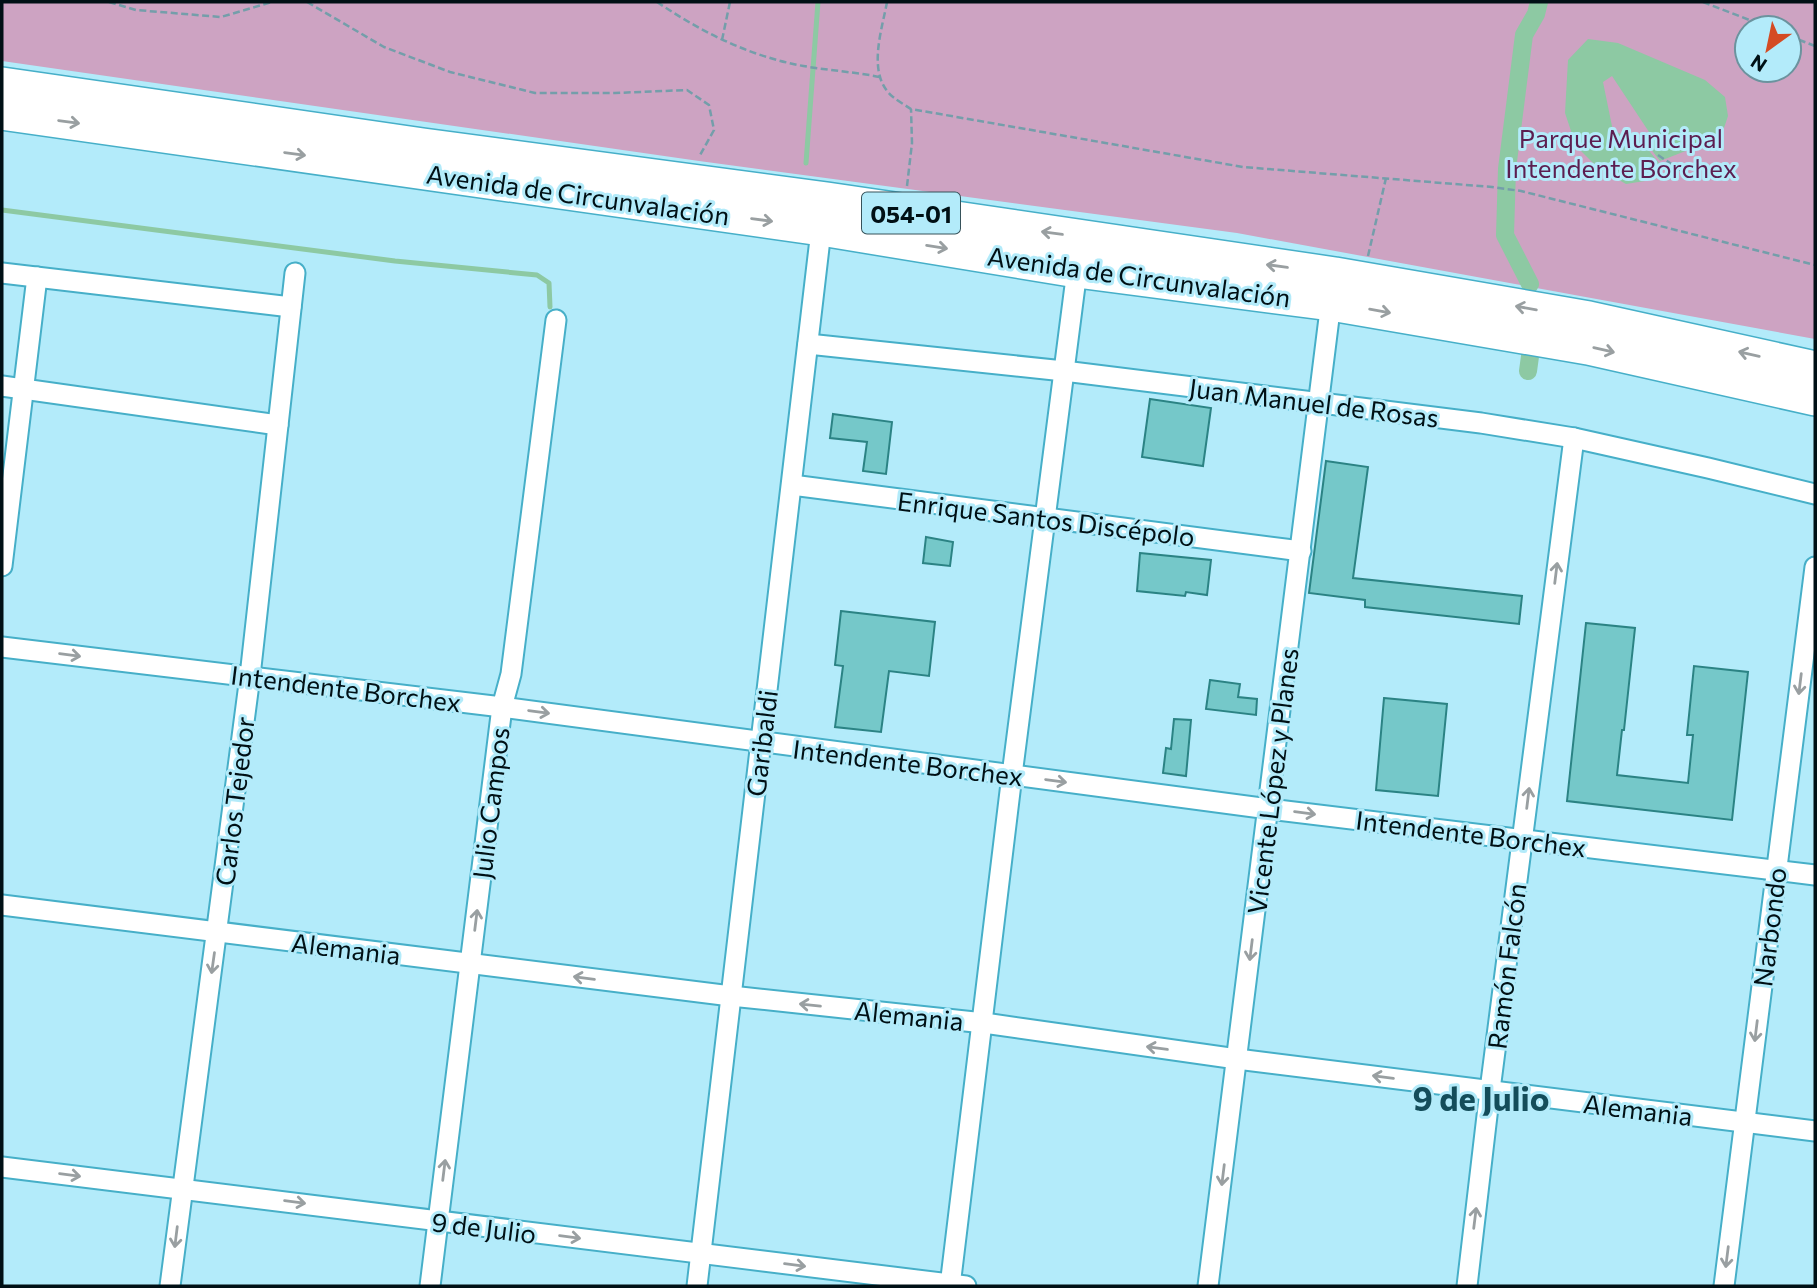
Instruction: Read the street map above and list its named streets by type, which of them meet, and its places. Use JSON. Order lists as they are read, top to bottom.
{
  "streets": {
    "highway": ["Avenida de Circunvalación", "054-01"],
    "street": [
      "Juan Manuel de Rosas",
      "Enrique Santos Discépolo",
      "Intendente Borchex",
      "Garibaldi",
      "Vicente López y Planes",
      "Carlos Tejedor",
      "Julio Campos",
      "Narbondo",
      "Alemania",
      "Ramón Falcón",
      "9 de Julio"
    ]
  },
  "crossings": [
    ["Avenida de Circunvalación", "Garibaldi"],
    ["Avenida de Circunvalación", "Vicente López y Planes"],
    ["Juan Manuel de Rosas", "Garibaldi"],
    ["Juan Manuel de Rosas", "Vicente López y Planes"],
    ["Juan Manuel de Rosas", "Ramón Falcón"],
    ["Enrique Santos Discépolo", "Garibaldi"],
    ["Enrique Santos Discépolo", "Vicente López y Planes"],
    ["Intendente Borchex", "Garibaldi"],
    ["Intendente Borchex", "Vicente López y Planes"],
    ["Intendente Borchex", "Carlos Tejedor"],
    ["Intendente Borchex", "Julio Campos"],
    ["Intendente Borchex", "Narbondo"],
    ["Intendente Borchex", "Ramón Falcón"],
    ["Garibaldi", "Alemania"],
    ["Garibaldi", "9 de Julio"],
    ["Vicente López y Planes", "Alemania"],
    ["Carlos Tejedor", "Alemania"],
    ["Carlos Tejedor", "9 de Julio"],
    ["Julio Campos", "Alemania"],
    ["Julio Campos", "9 de Julio"],
    ["Narbondo", "Alemania"],
    ["Alemania", "Ramón Falcón"]
  ],
  "one_way": [
    "Intendente Borchex",
    "Vicente López y Planes",
    "Julio Campos",
    "Narbondo",
    "Alemania",
    "Ramón Falcón",
    "9 de Julio"
  ],
  "districts": ["9 de Julio"],
  "parks": ["Parque Municipal Intendente Borchex"],
  "north": "bottom left"
}
